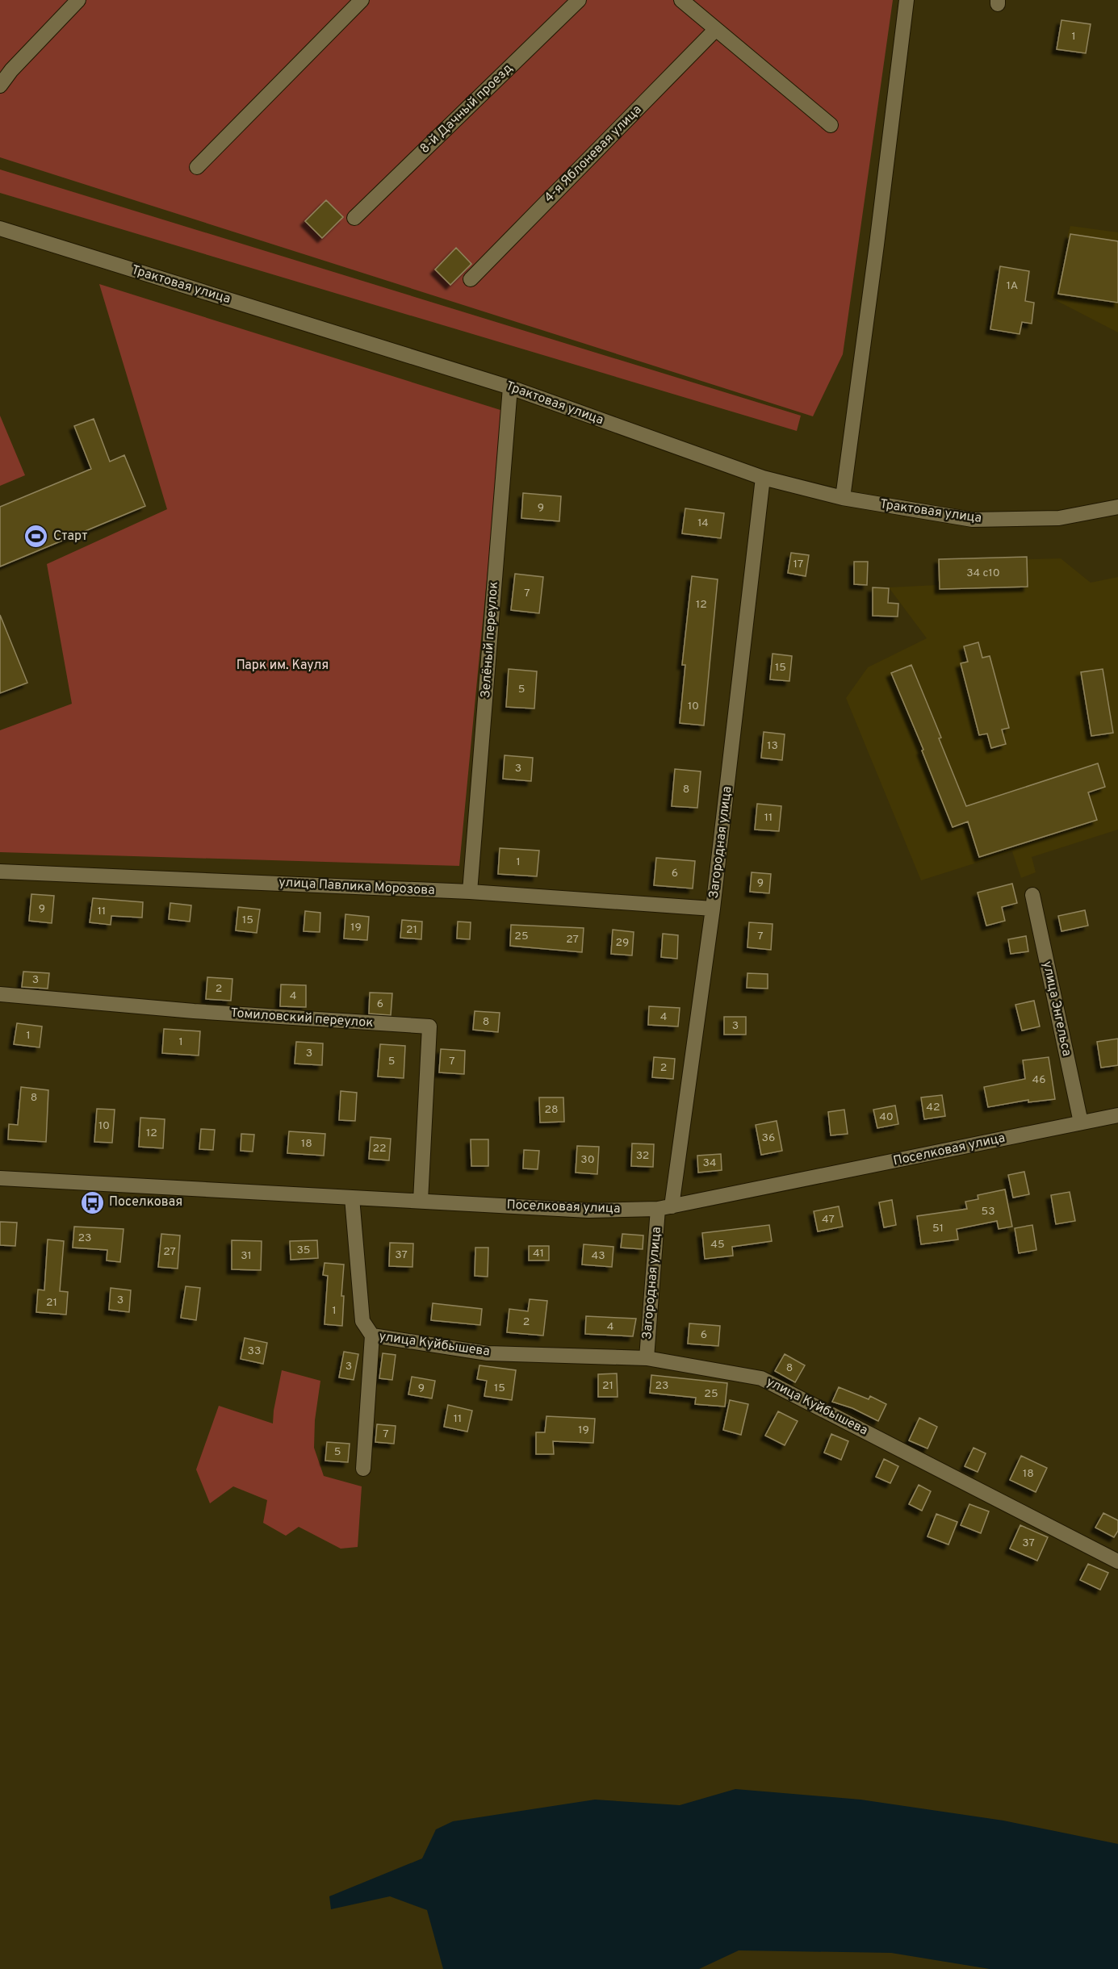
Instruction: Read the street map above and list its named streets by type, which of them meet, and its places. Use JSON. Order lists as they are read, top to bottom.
{
  "streets": {
    "street": [
      "8-й Дачный проезд",
      "4-я Яблоневая улица",
      "Трактовая улица",
      "Зелёный переулок",
      "Загородная улица",
      "улица Павлика Морозова",
      "улица Энгельса",
      "Томиловский переулок",
      "Поселковая улица",
      "улица Куйбышева"
    ]
  },
  "crossings": [
    ["Трактовая улица", "Зелёный переулок"],
    ["Трактовая улица", "Загородная улица"],
    ["Зелёный переулок", "улица Павлика Морозова"],
    ["Загородная улица", "улица Павлика Морозова"],
    ["Загородная улица", "Поселковая улица"],
    ["Загородная улица", "улица Куйбышева"],
    ["улица Энгельса", "Поселковая улица"],
    ["Томиловский переулок", "Поселковая улица"]
  ],
  "parks": ["Парк им. Кауля"],
  "places": {
    "sports": ["Старт"],
    "bus stop": ["Поселковая"]
  },
  "house_numbers": [
    "1",
    "1А",
    "9",
    "14",
    "17",
    "34 с10",
    "7",
    "12",
    "15",
    "5",
    "10",
    "13",
    "3",
    "8",
    "11",
    "1",
    "6",
    "9",
    "9",
    "11",
    "15",
    "19",
    "21",
    "25",
    "7",
    "27",
    "29",
    "3",
    "2",
    "4",
    "6",
    "4",
    "8",
    "3",
    "1",
    "1",
    "3",
    "5",
    "7",
    "2",
    "46",
    "8",
    "42",
    "28",
    "40",
    "10",
    "12",
    "36",
    "18",
    "22",
    "32",
    "30",
    "34",
    "53",
    "47",
    "51",
    "23",
    "45",
    "35",
    "27",
    "41",
    "37",
    "31",
    "43",
    "3",
    "21",
    "1",
    "2",
    "4",
    "6",
    "33",
    "3",
    "8",
    "21",
    "23",
    "9",
    "15",
    "25",
    "11",
    "19",
    "7",
    "5",
    "18",
    "37"
  ]
}
